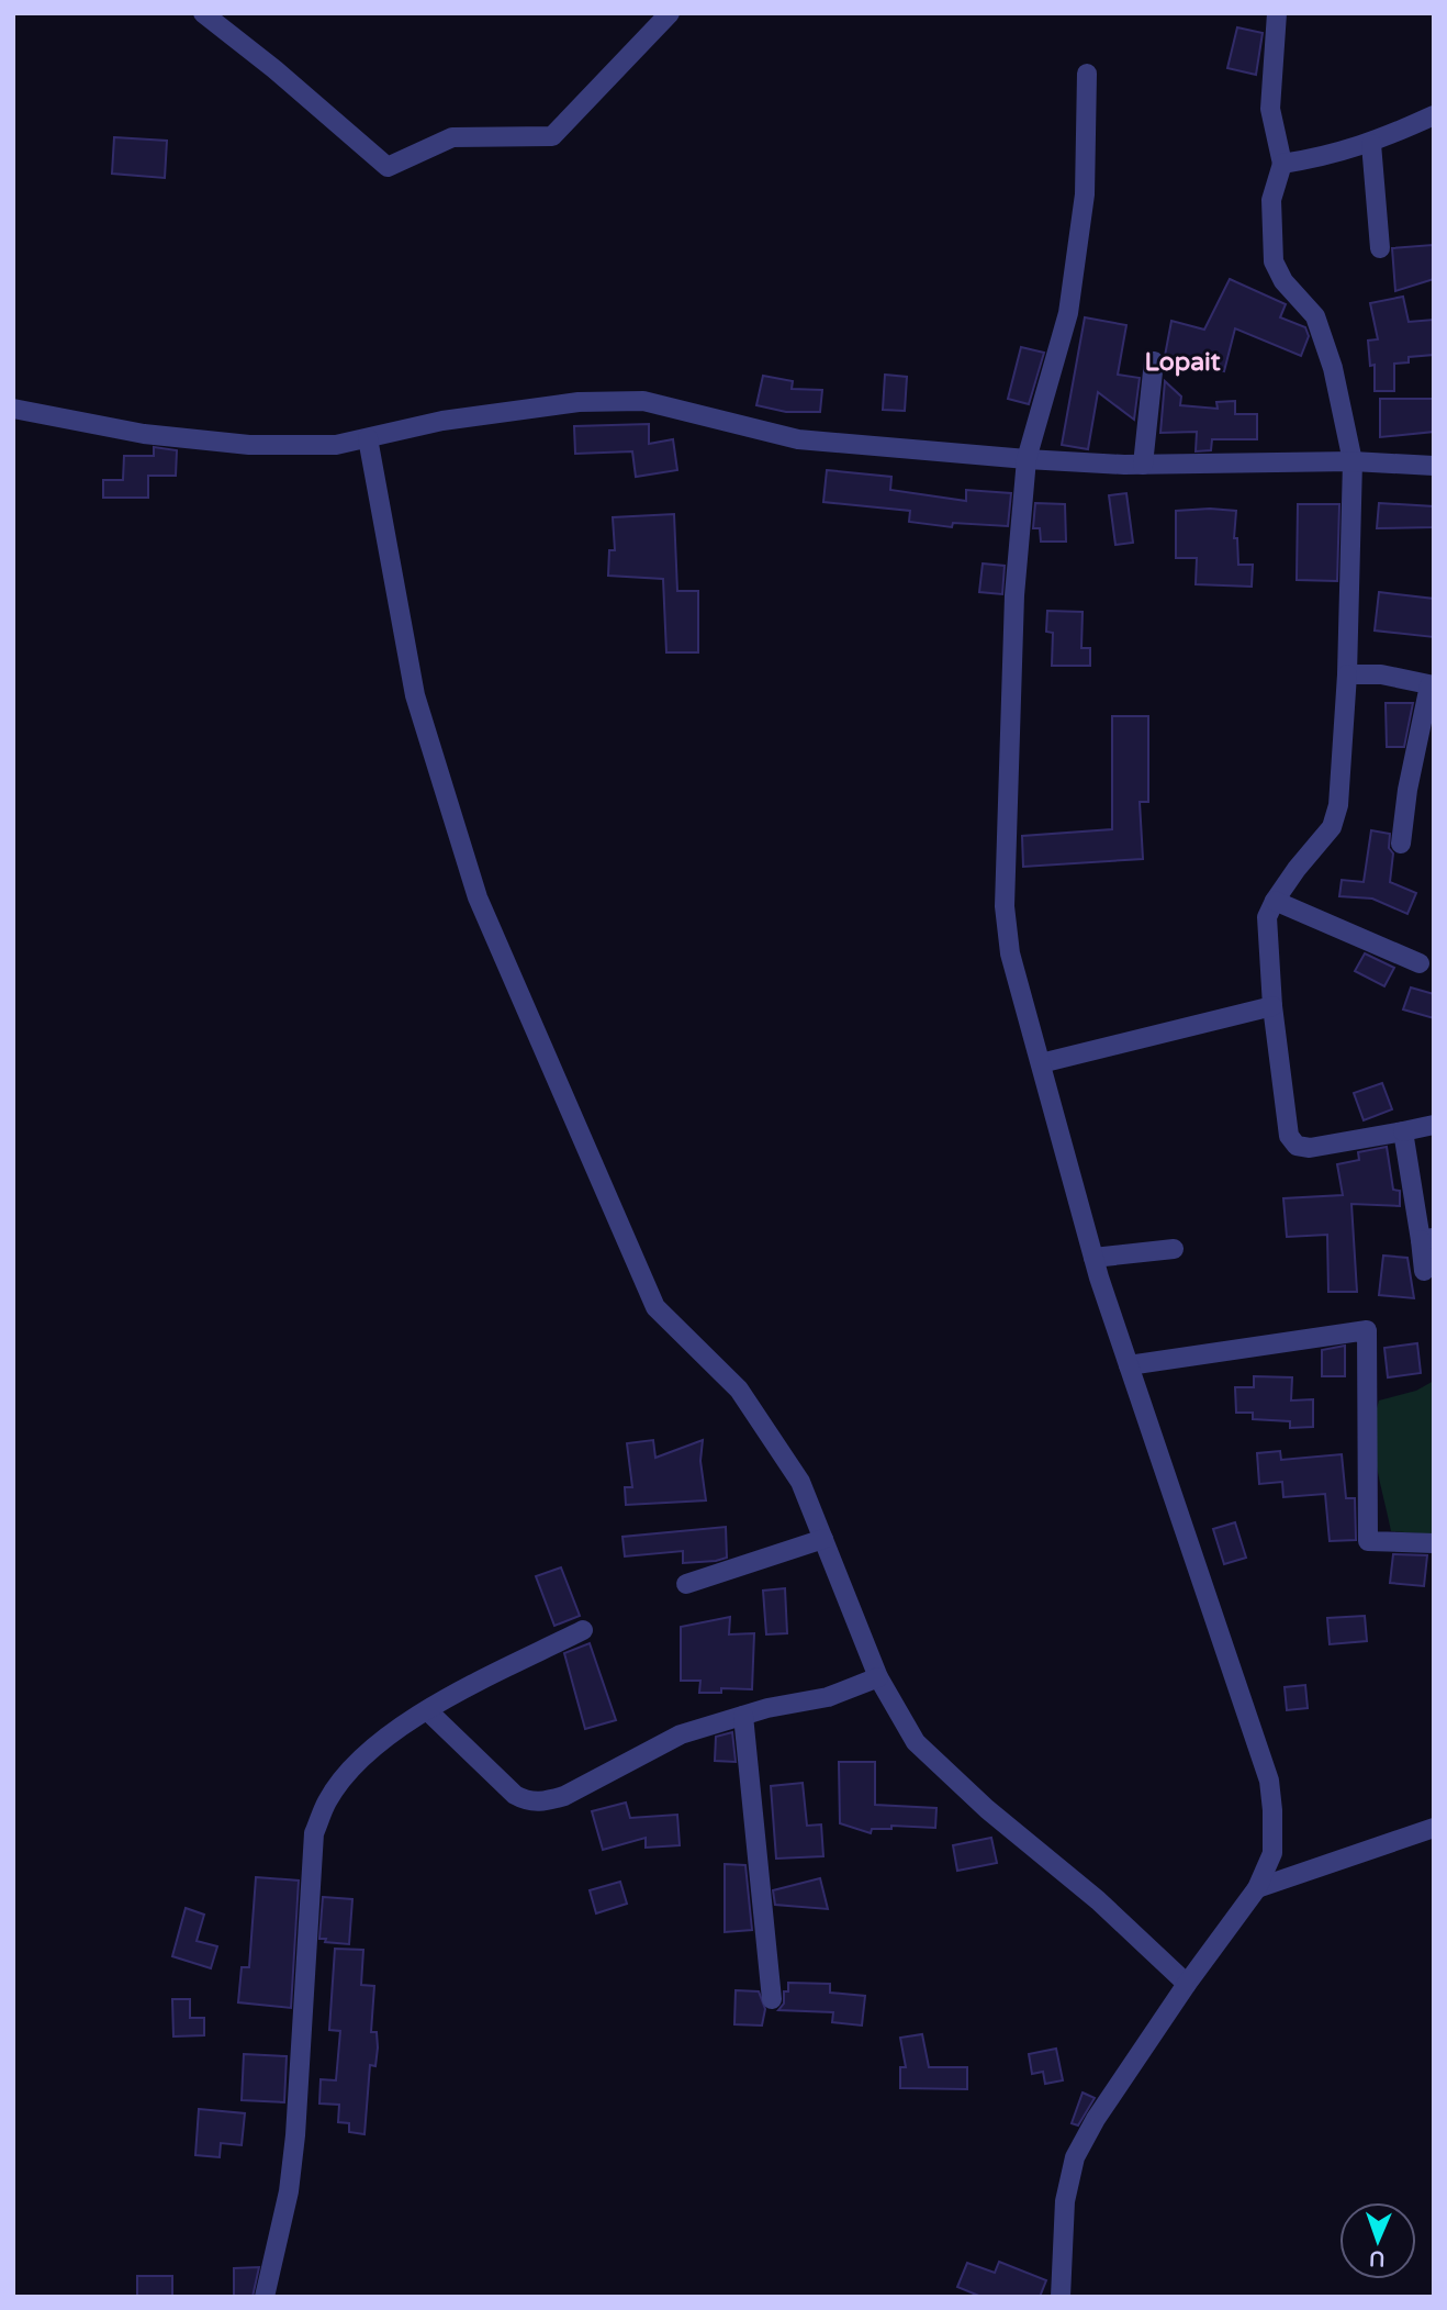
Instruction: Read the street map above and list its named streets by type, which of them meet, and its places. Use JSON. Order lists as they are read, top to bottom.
{
  "districts": ["Lopait"],
  "north": "bottom"
}
